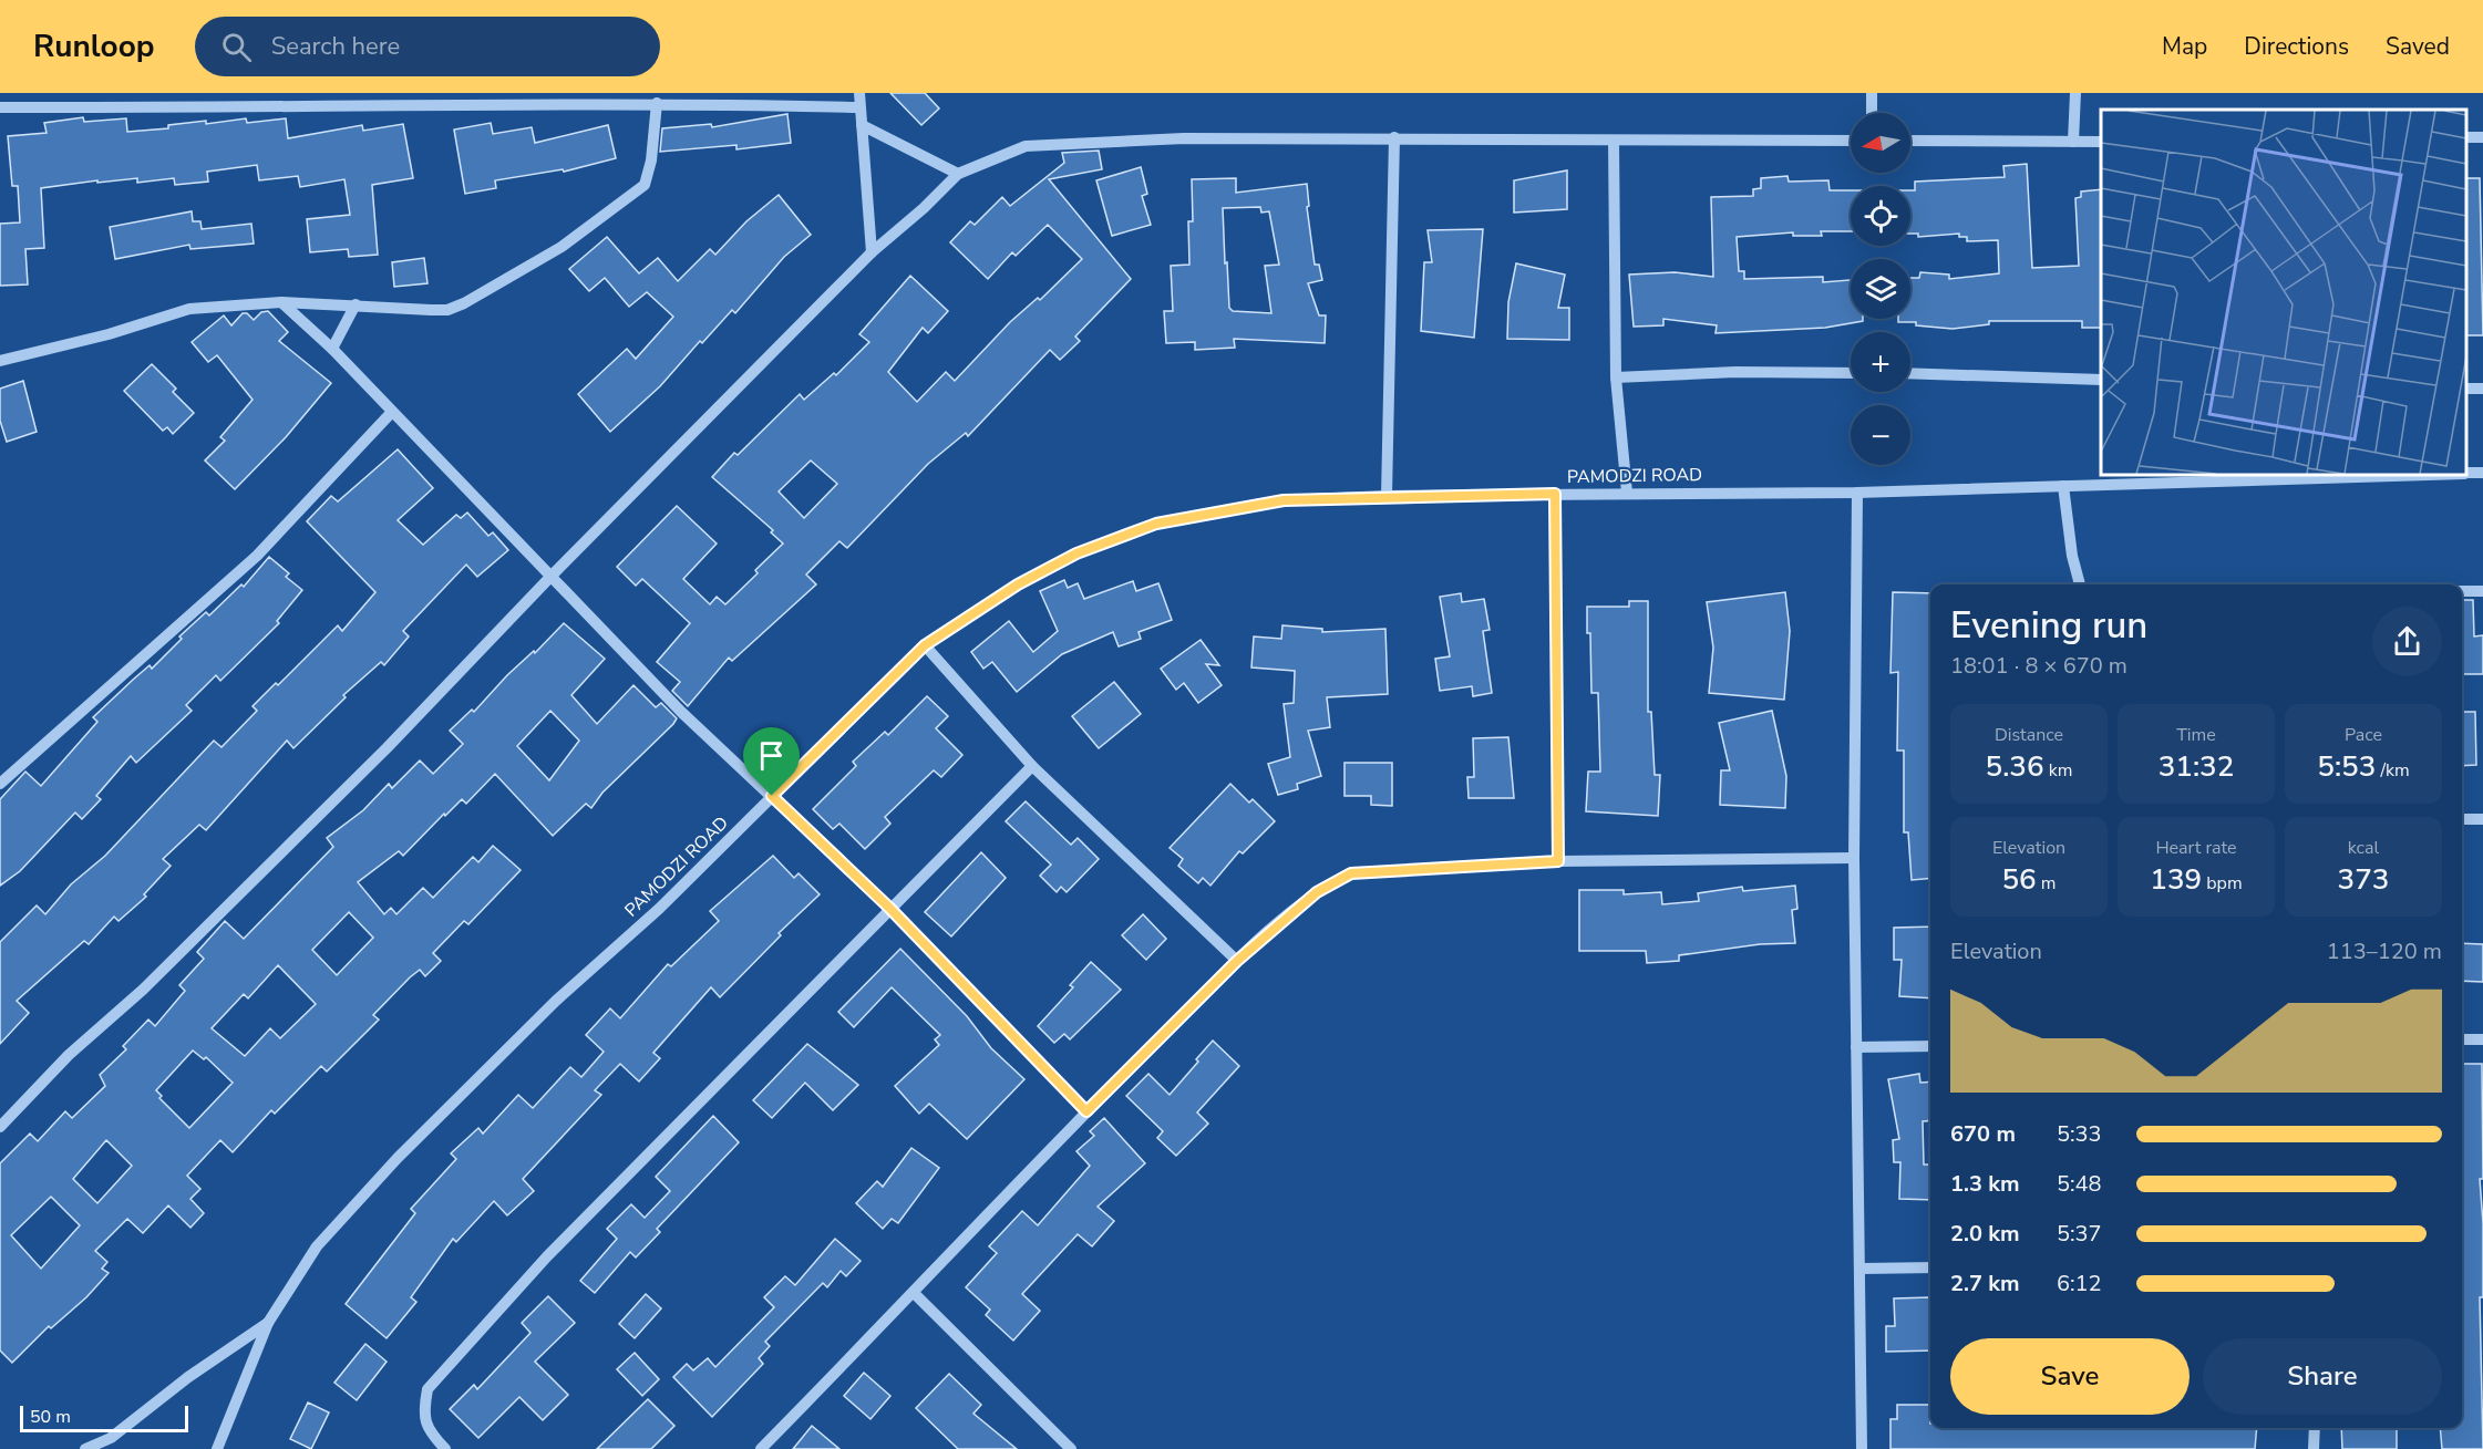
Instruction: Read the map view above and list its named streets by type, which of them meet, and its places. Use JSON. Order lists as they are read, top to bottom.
{
  "streets": {
    "street": ["PAMODZI ROAD"]
  },
  "scale_bar": "50 m",
  "north": "left",
  "page": {
    "header": "Runloop",
    "search": "Search here",
    "nav": ["Map", "Directions", "Saved"],
    "map_buttons": ["+", "−"],
    "heading": ["Evening run", "18:01 · 8 × 670 m"],
    "stats": [
      ["Distance", "5.36 km"],
      ["Time", "31:32"],
      ["Pace", "5:53 /km"],
      ["Elevation", "56 m"],
      ["Heart rate", "139 bpm"],
      ["kcal", "373"]
    ],
    "chart": ["Elevation", "113–120 m"],
    "list": [
      {
        "name": "670 m",
        "note": "5:33"
      },
      {
        "name": "1.3 km",
        "note": "5:48"
      },
      {
        "name": "2.0 km",
        "note": "5:37"
      },
      {
        "name": "2.7 km",
        "note": "6:12"
      }
    ],
    "buttons": ["Save", "Share"],
    "scale": "50 m"
  }
}
